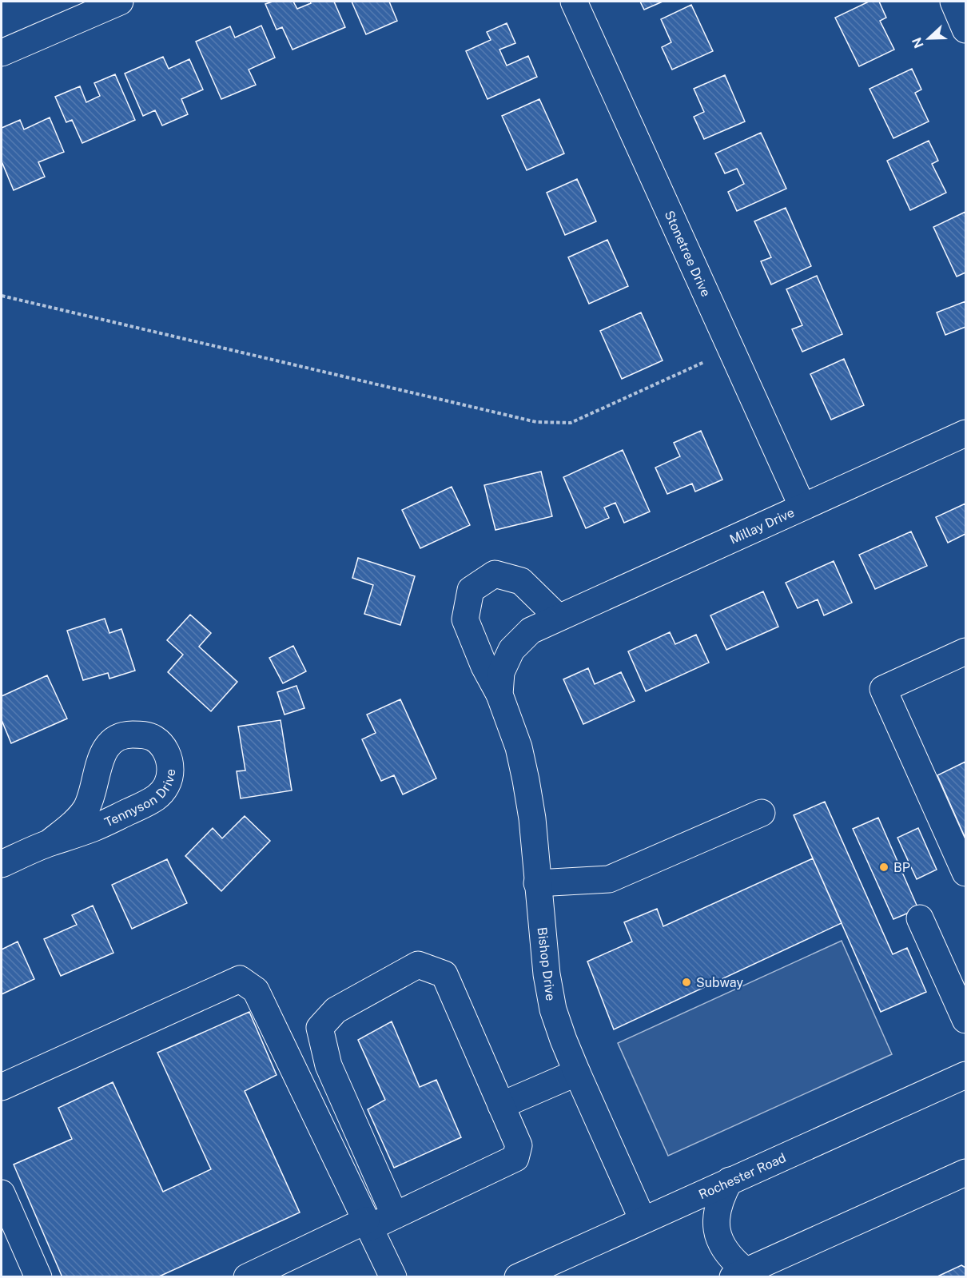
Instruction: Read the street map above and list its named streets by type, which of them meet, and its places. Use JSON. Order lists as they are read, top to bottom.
{
  "streets": {
    "street": [
      "Stonetree Drive",
      "Millay Drive",
      "Tennyson Drive",
      "Bishop Drive",
      "Rochester Road"
    ]
  },
  "crossings": [
    ["Stonetree Drive", "Millay Drive"],
    ["Millay Drive", "Bishop Drive"],
    ["Bishop Drive", "Rochester Road"]
  ],
  "places": ["BP", "Subway"],
  "north": "left"
}
